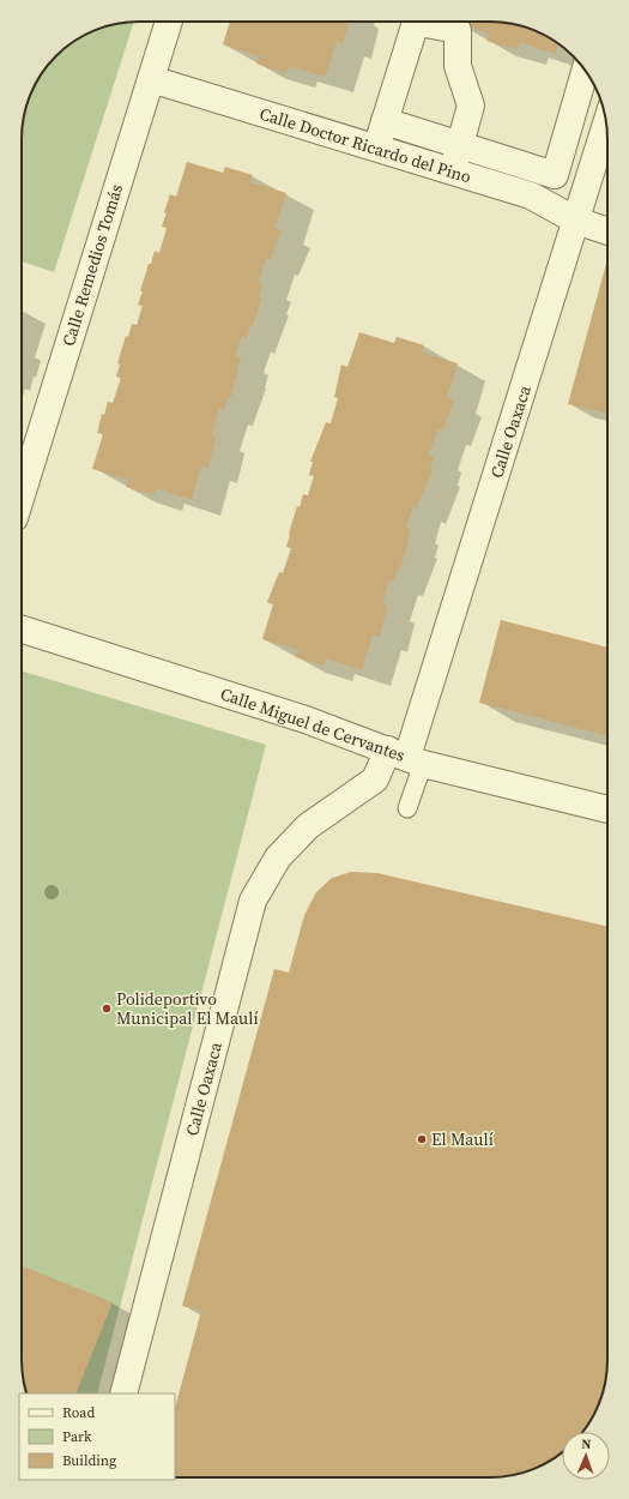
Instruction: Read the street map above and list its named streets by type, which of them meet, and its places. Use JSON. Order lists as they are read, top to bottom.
{
  "streets": {
    "street": [
      "Calle Doctor Ricardo del Pino",
      "Calle Remedios Tomás",
      "Calle Oaxaca",
      "Calle Miguel de Cervantes"
    ]
  },
  "crossings": [
    ["Calle Doctor Ricardo del Pino", "Calle Remedios Tomás"],
    ["Calle Doctor Ricardo del Pino", "Calle Oaxaca"],
    ["Calle Oaxaca", "Calle Miguel de Cervantes"]
  ],
  "places": ["Polideportivo Municipal El Maulí", "El Maulí"],
  "legend": ["Road", "Park", "Building"],
  "north": "top"
}
